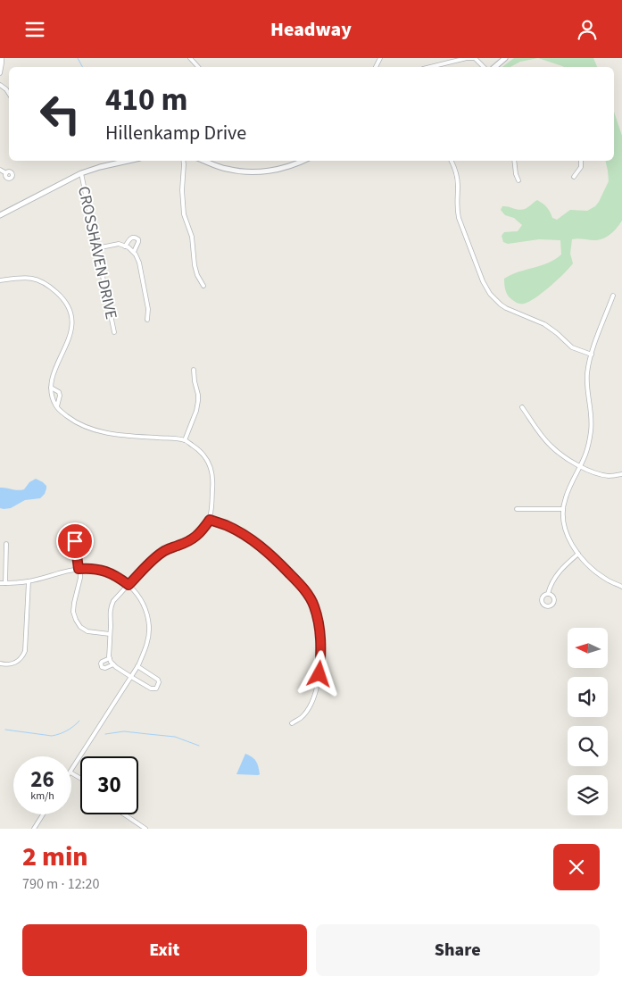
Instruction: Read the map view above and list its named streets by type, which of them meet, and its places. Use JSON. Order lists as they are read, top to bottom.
{
  "streets": {
    "street": ["CROSSHAVEN DRIVE"]
  },
  "north": "left",
  "page": {
    "header": "Headway",
    "turn": ["410 m", "Hillenkamp Drive"],
    "speed": "26 km/h",
    "limit": "30",
    "heading": ["2 min", "790 m · 12:20"],
    "buttons": ["Exit", "Share"]
  }
}
